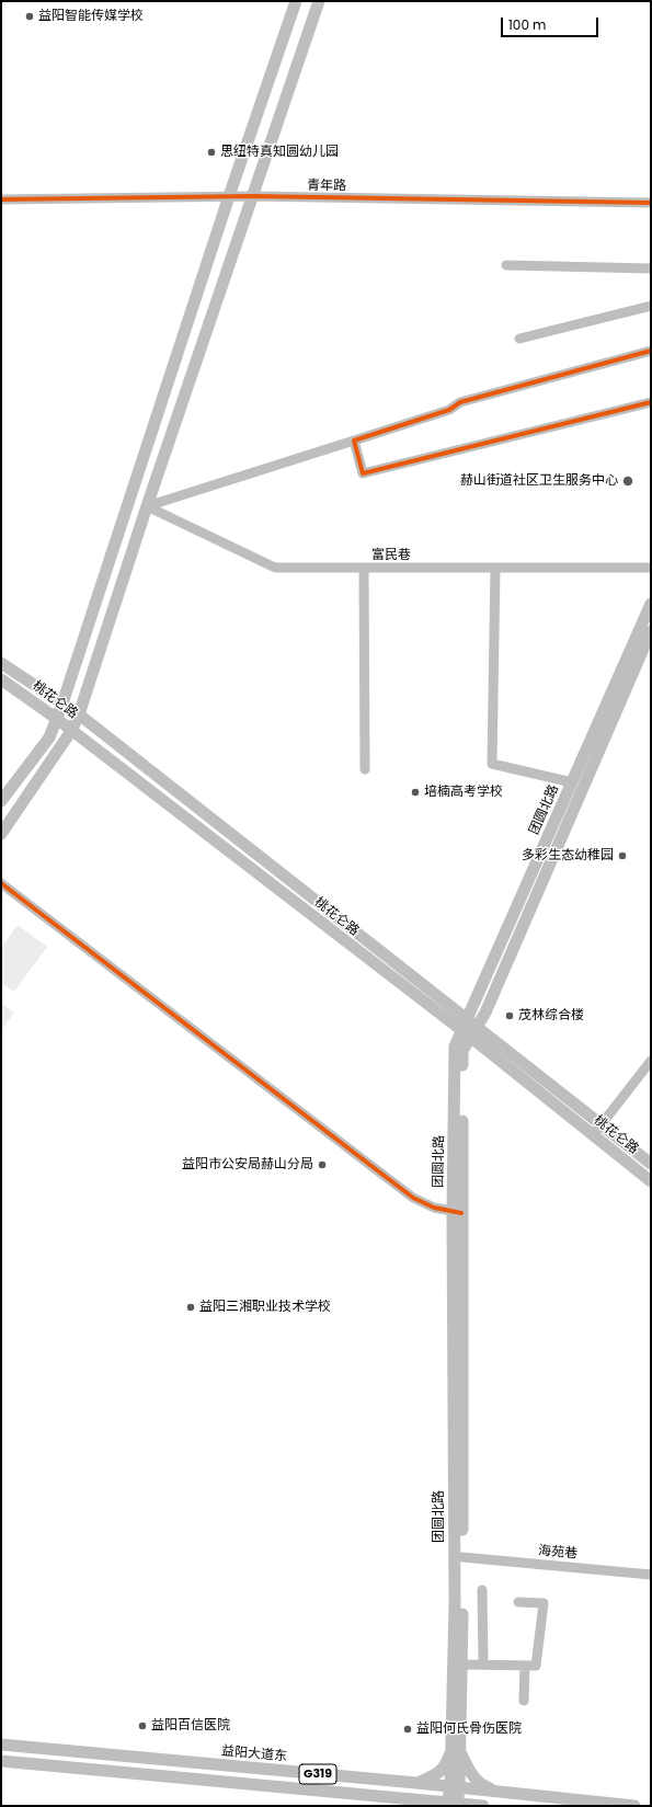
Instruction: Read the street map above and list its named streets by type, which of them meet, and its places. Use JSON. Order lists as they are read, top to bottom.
{
  "streets": {
    "main road": [
      "桃花仑路",
      "团圆北路",
      "益阳大道东",
      "G319"
    ],
    "street": ["青年路", "富民巷", "海苑巷"]
  },
  "crossings": [
    ["桃花仑路", "团圆北路"],
    ["团圆北路", "海苑巷"],
    ["团圆北路", "益阳大道东"],
    ["团圆北路", "G319"]
  ],
  "places": [
    "益阳智能传媒学校",
    "思纽特真知圆幼儿园",
    "赫山街道社区卫生服务中心",
    "培楠高考学校",
    "多彩生态幼稚园",
    "茂林综合楼",
    "益阳市公安局赫山分局",
    "益阳三湘职业技术学校",
    "益阳百信医院",
    "益阳何氏骨伤医院"
  ],
  "scale_bar": "100 m"
}
